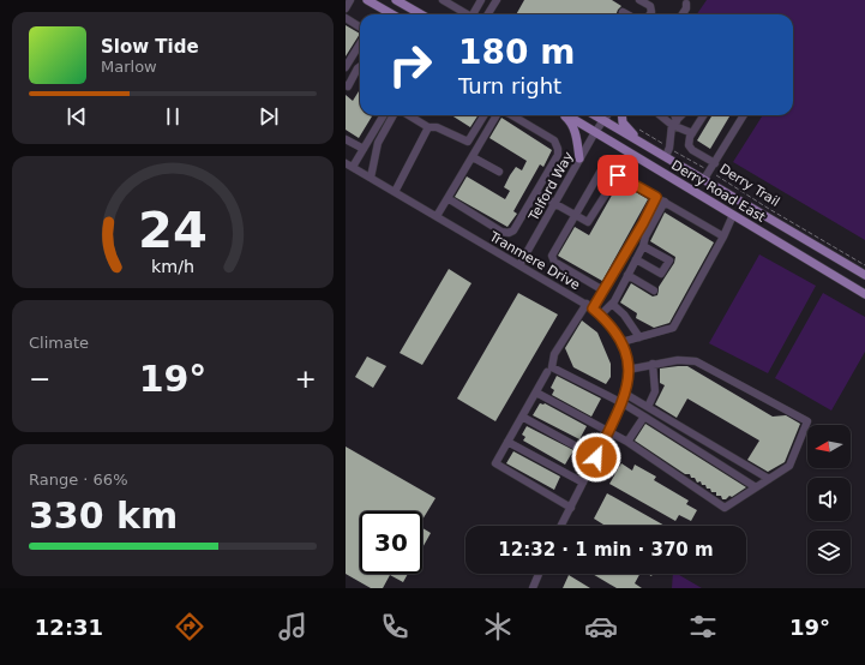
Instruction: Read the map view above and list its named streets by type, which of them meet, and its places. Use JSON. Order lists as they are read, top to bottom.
{
  "streets": {
    "main road": ["Derry Road East"],
    "street": ["Telford Way", "Tranmere Drive"],
    "path": ["Derry Trail"]
  },
  "crossings": [
    ["Telford Way", "Derry Road East"],
    ["Telford Way", "Tranmere Drive"]
  ],
  "north": "left",
  "page": {
    "turn": ["180 m", "Turn right"],
    "song": ["Slow Tide", "Marlow"],
    "tile": [
      "Climate",
      ["Range · 66%", "330 km"]
    ],
    "heat": ["−", "19°", "+"],
    "limit": "30",
    "trip": "12:32 · 1 min · 370 m",
    "tabs": ["12:31", "19°"],
    "gauge": ["24", "km/h"]
  }
}
